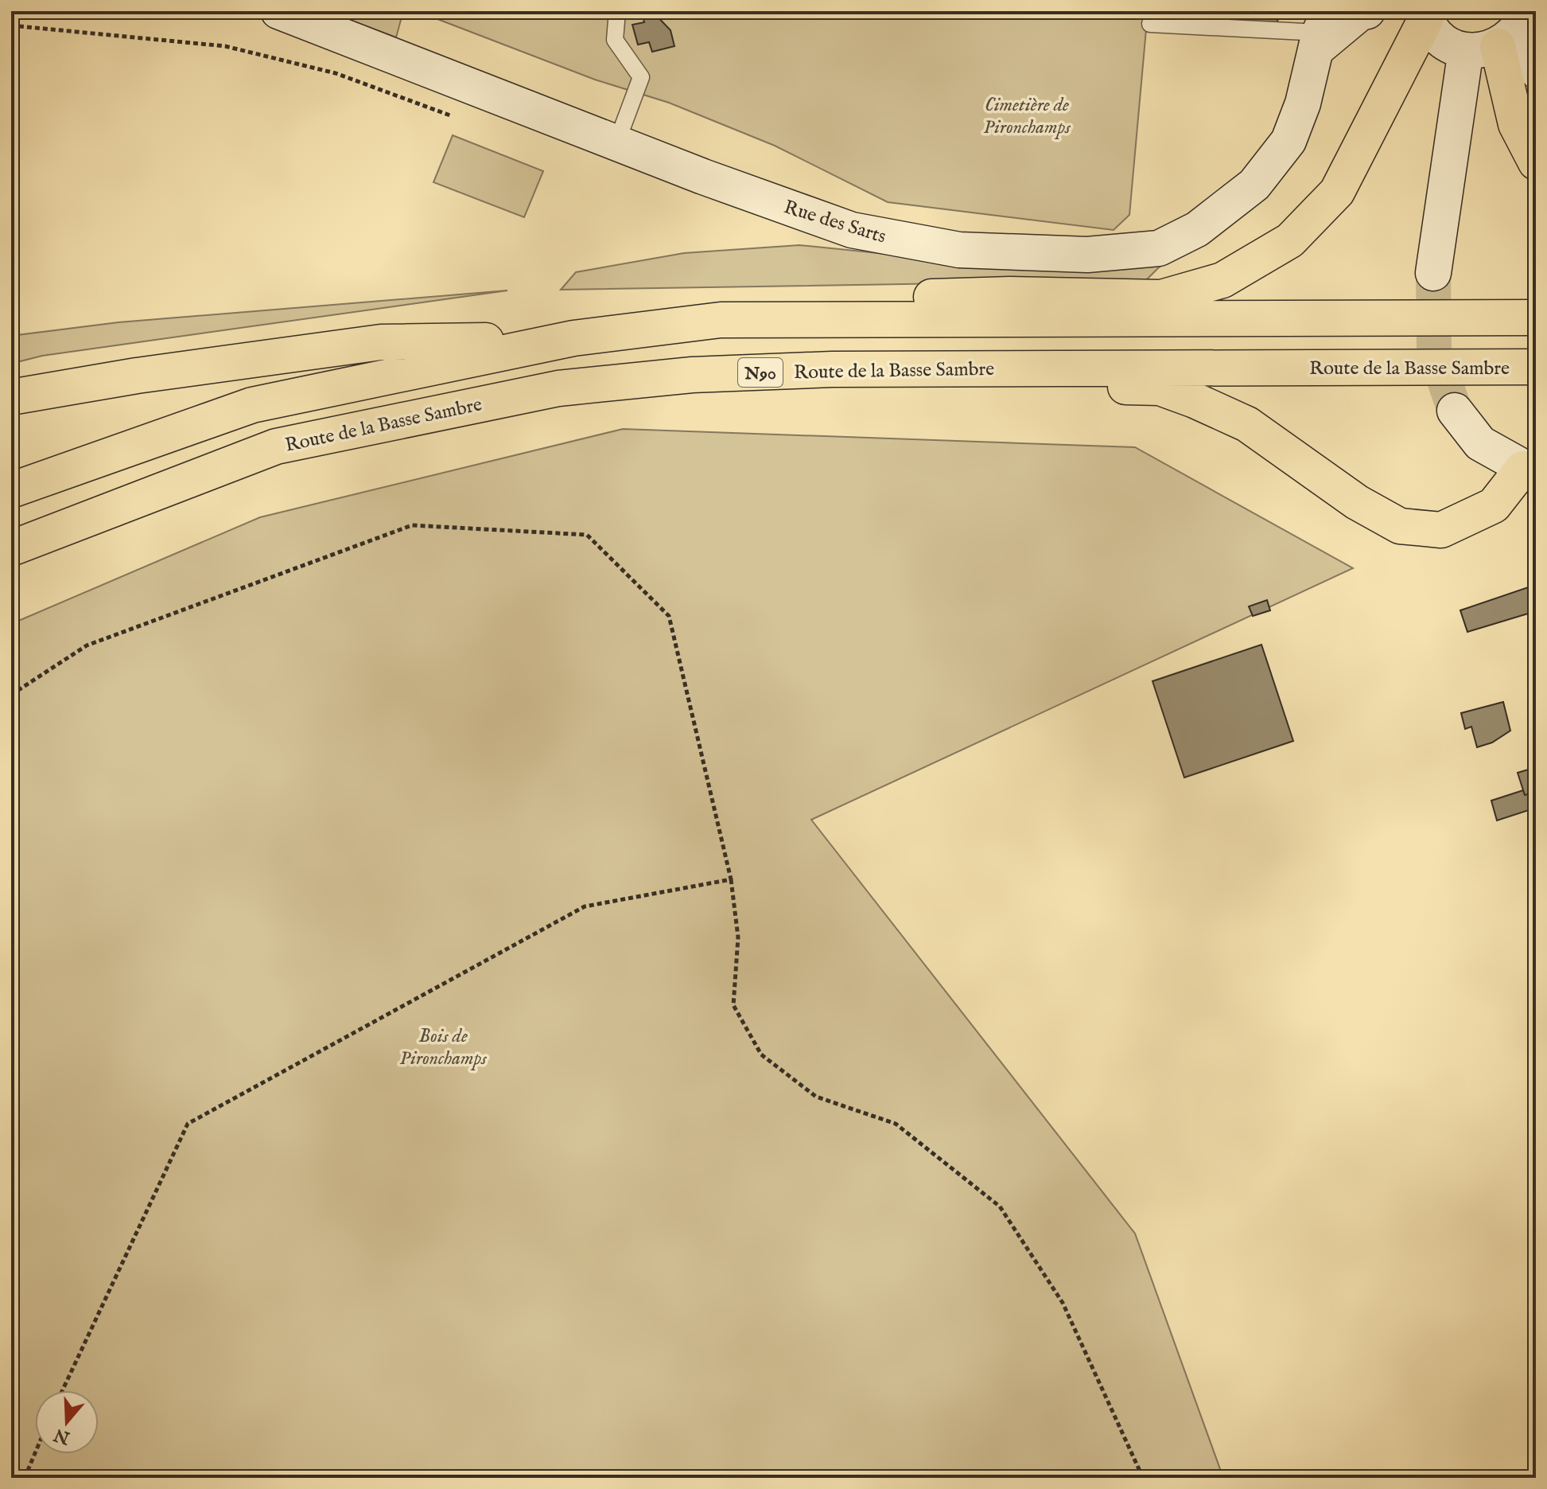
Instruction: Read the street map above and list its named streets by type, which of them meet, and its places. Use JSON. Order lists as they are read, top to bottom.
{
  "streets": {
    "highway": ["Route de la Basse Sambre", "N90"],
    "street": ["Rue des Sarts"]
  },
  "parks": ["Cimetière de Pironchamps", "Bois de Pironchamps"],
  "north": "bottom"
}
